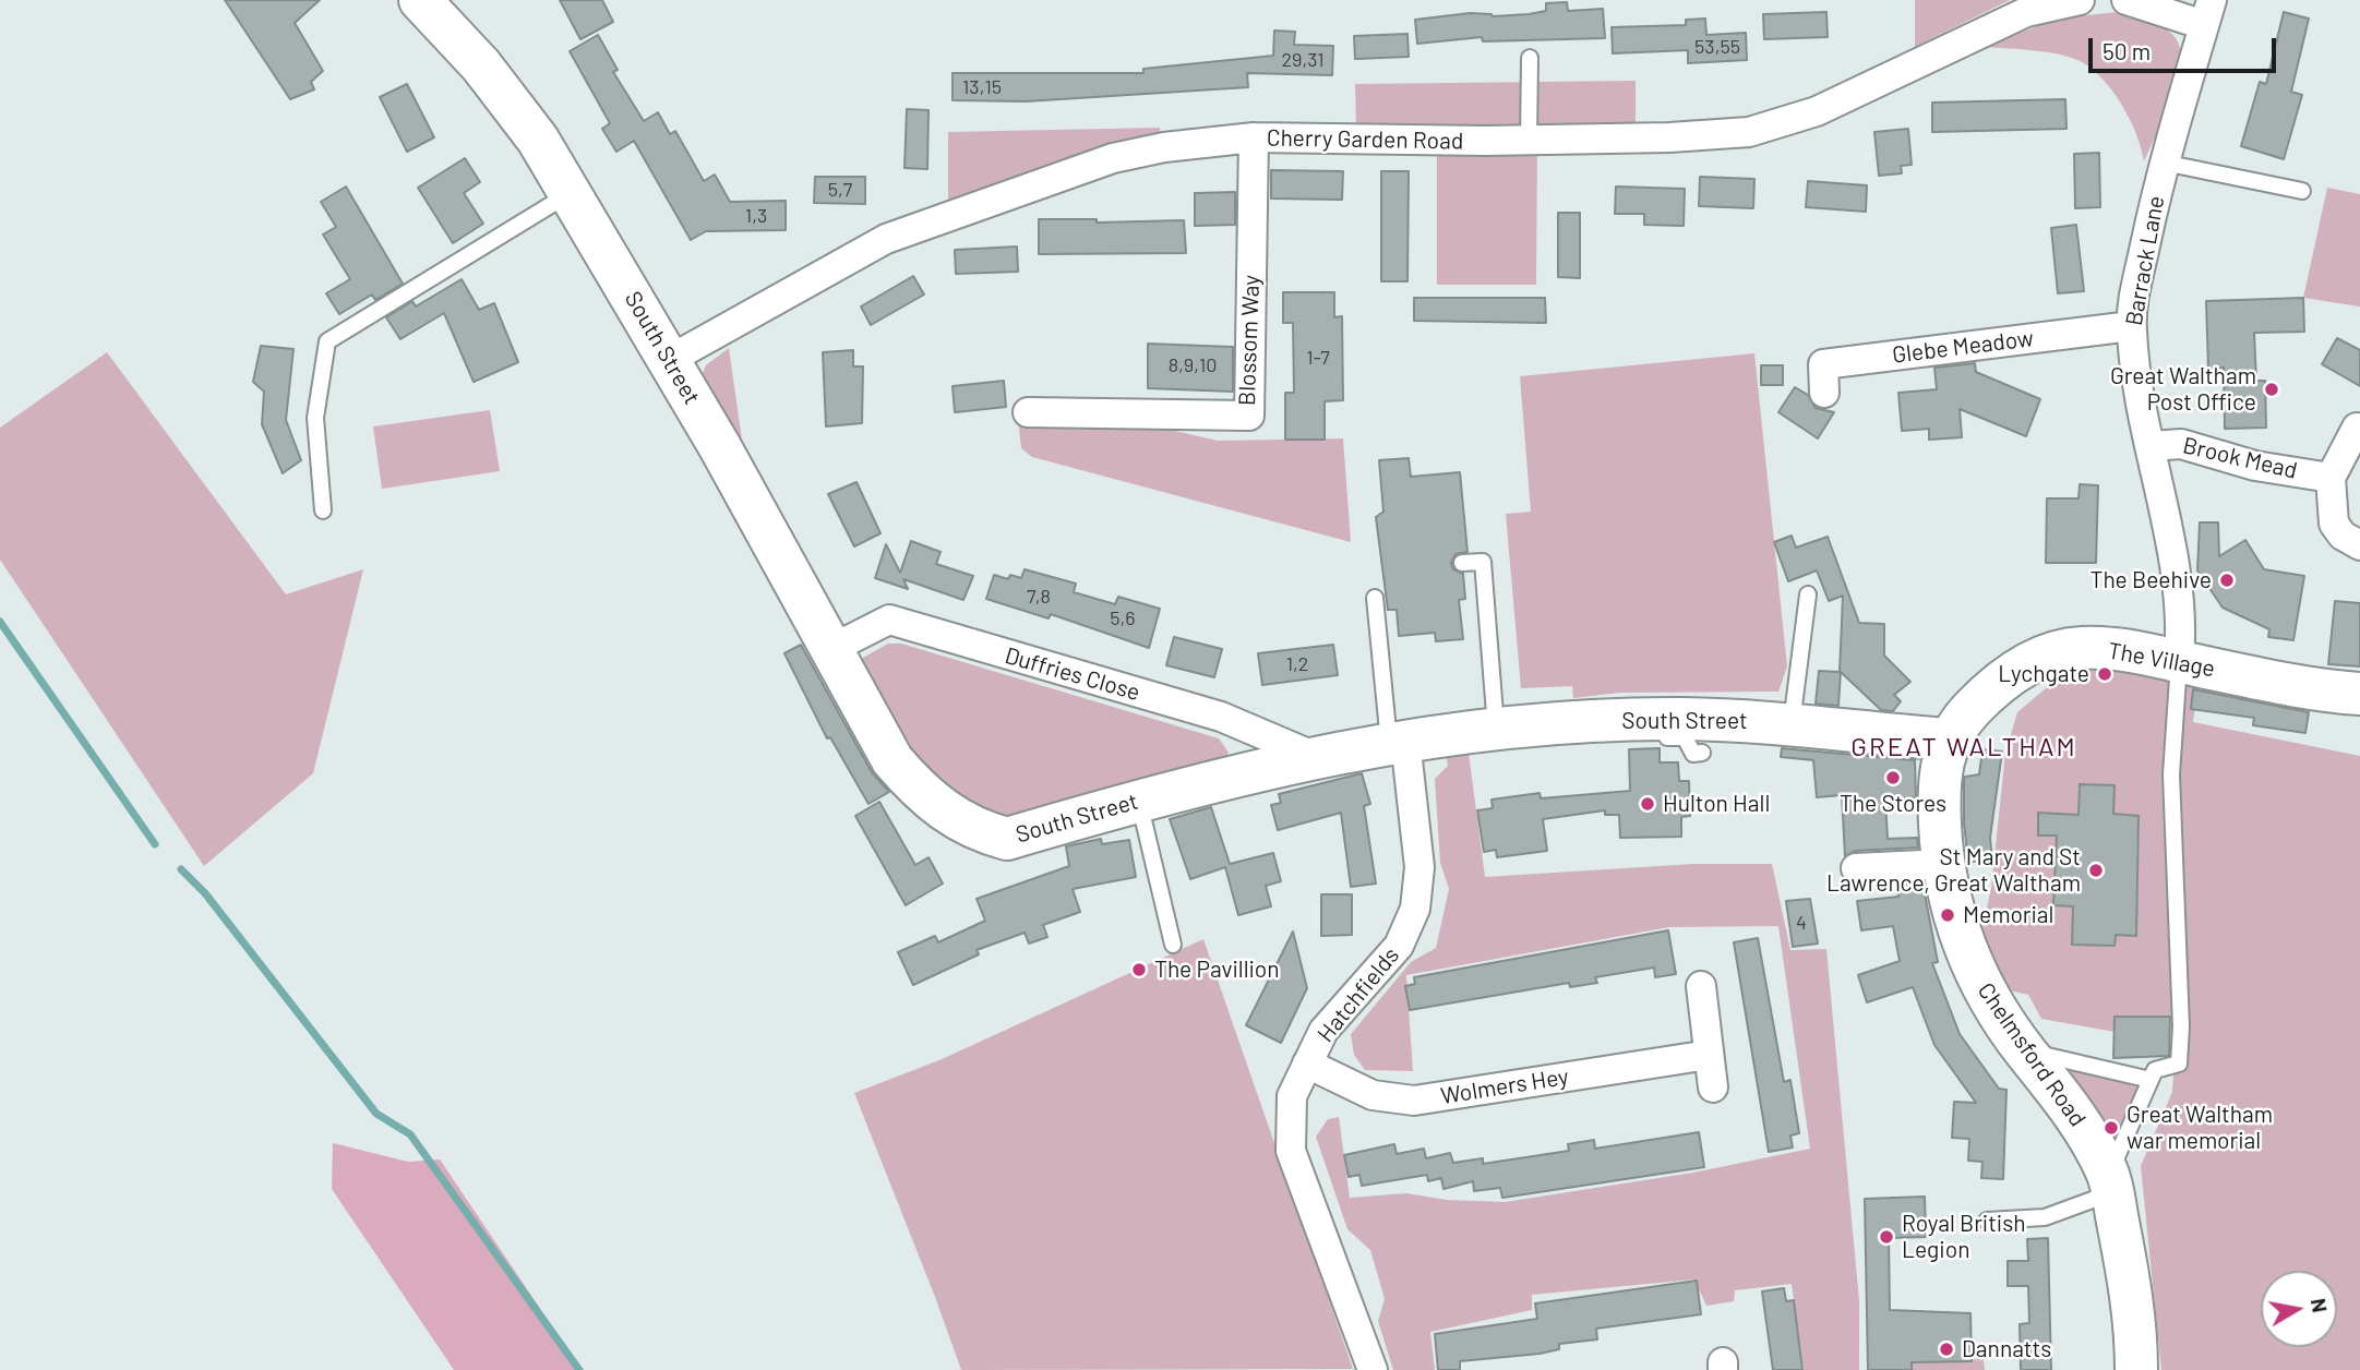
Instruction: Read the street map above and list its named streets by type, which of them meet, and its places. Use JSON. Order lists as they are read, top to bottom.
{
  "streets": {
    "street": [
      "Cherry Garden Road",
      "Barrack Lane",
      "Blossom Way",
      "Glebe Meadow",
      "South Street",
      "Brook Mead",
      "The Village",
      "Duffries Close",
      "Hatchfields",
      "Chelmsford Road",
      "Wolmers Hey"
    ]
  },
  "crossings": [
    ["Cherry Garden Road", "Blossom Way"],
    ["Cherry Garden Road", "South Street"],
    ["Barrack Lane", "Glebe Meadow"],
    ["Barrack Lane", "Brook Mead"],
    ["Barrack Lane", "The Village"],
    ["South Street", "The Village"],
    ["South Street", "Duffries Close"],
    ["South Street", "Hatchfields"],
    ["South Street", "Chelmsford Road"],
    ["The Village", "Chelmsford Road"],
    ["Hatchfields", "Wolmers Hey"]
  ],
  "districts": ["GREAT WALTHAM"],
  "places": [
    "Great Waltham Post Office",
    "The Beehive",
    "Lychgate",
    "The Stores",
    "Hulton Hall",
    "St Mary and St Lawrence, Great Waltham",
    "Memorial",
    "The Pavillion",
    "Great Waltham war memorial",
    "Royal British Legion",
    "Dannatts"
  ],
  "house_numbers": [
    "53,55",
    "29,31",
    "13,15",
    "5,7",
    "1,3",
    "1-7",
    "8,9,10",
    "7,8",
    "5,6",
    "1,2",
    "4"
  ],
  "scale_bar": "50 m",
  "north": "right"
}
